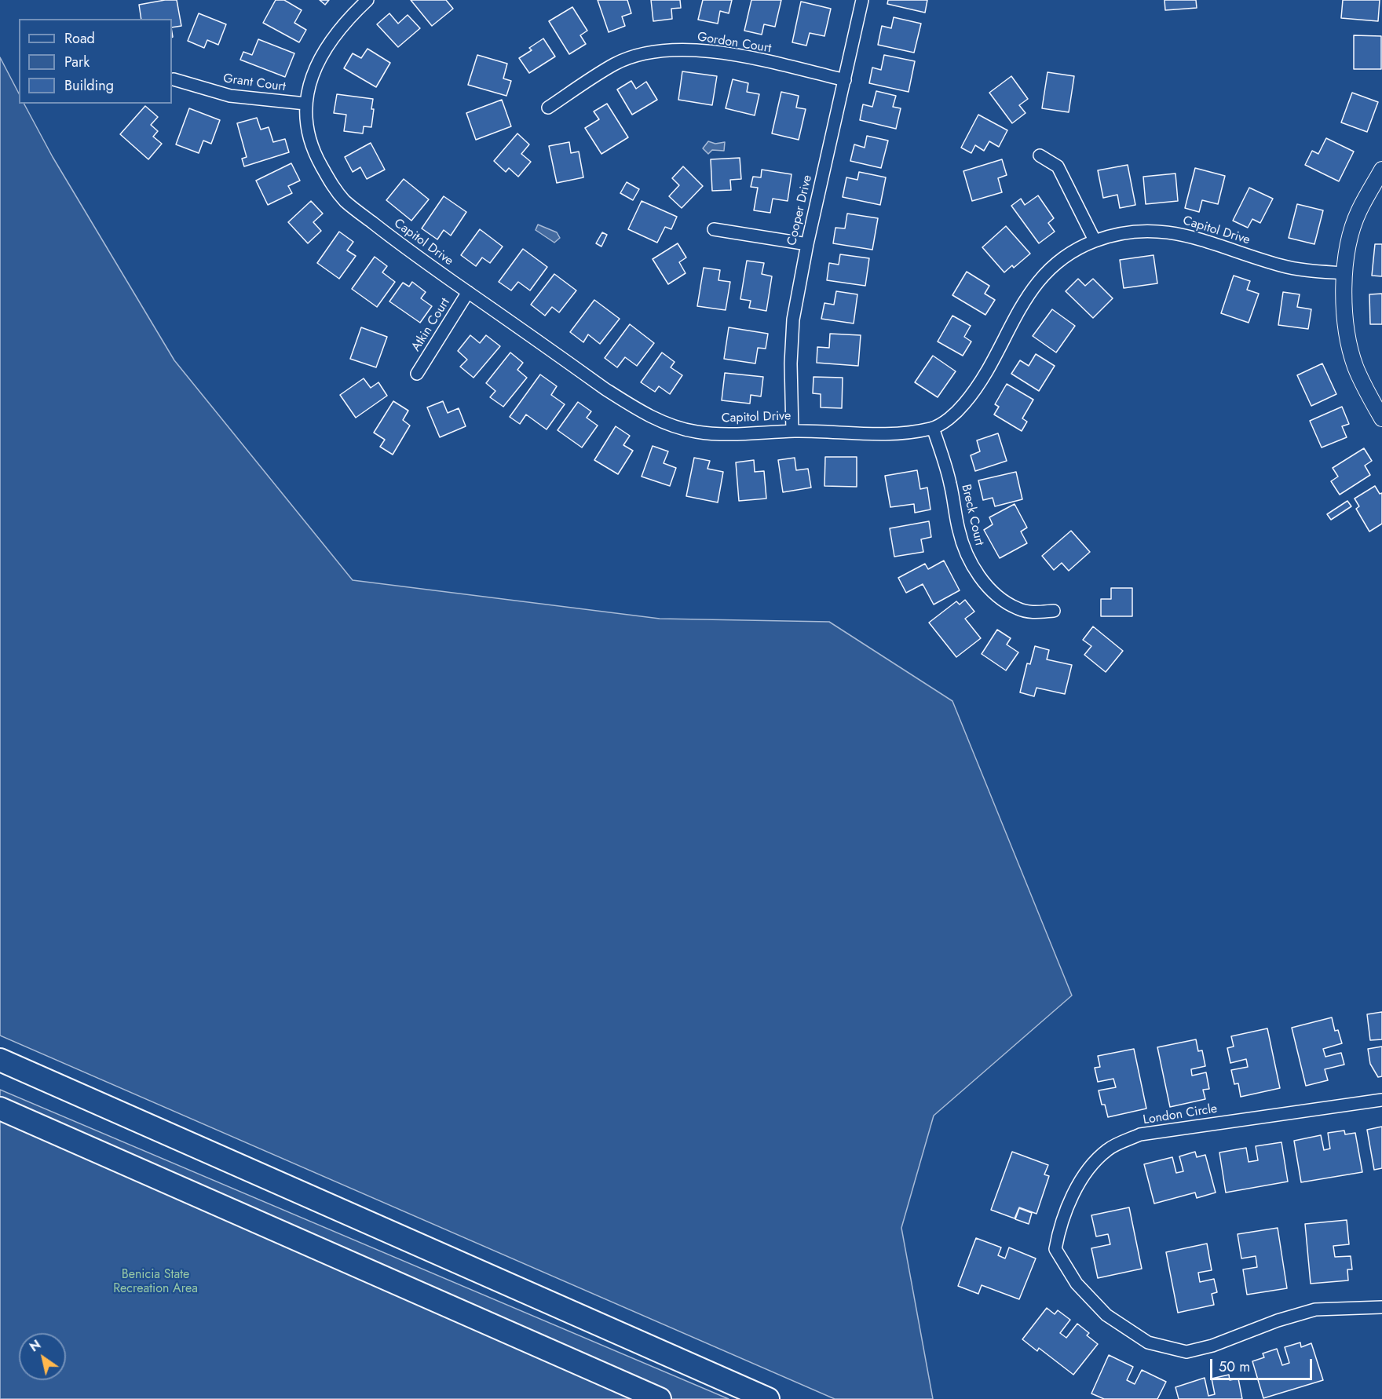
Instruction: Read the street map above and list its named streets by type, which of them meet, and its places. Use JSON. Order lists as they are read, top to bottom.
{
  "streets": {
    "street": [
      "Gordon Court",
      "Grant Court",
      "Cooper Drive",
      "Capitol Drive",
      "Atkin Court",
      "Breck Court",
      "London Circle"
    ]
  },
  "crossings": [
    ["Gordon Court", "Cooper Drive"],
    ["Grant Court", "Capitol Drive"],
    ["Cooper Drive", "Capitol Drive"],
    ["Capitol Drive", "Atkin Court"],
    ["Capitol Drive", "Breck Court"]
  ],
  "parks": ["Benicia State Recreation Area"],
  "legend": ["Road", "Park", "Building"],
  "scale_bar": "50 m",
  "north": "top left"
}
